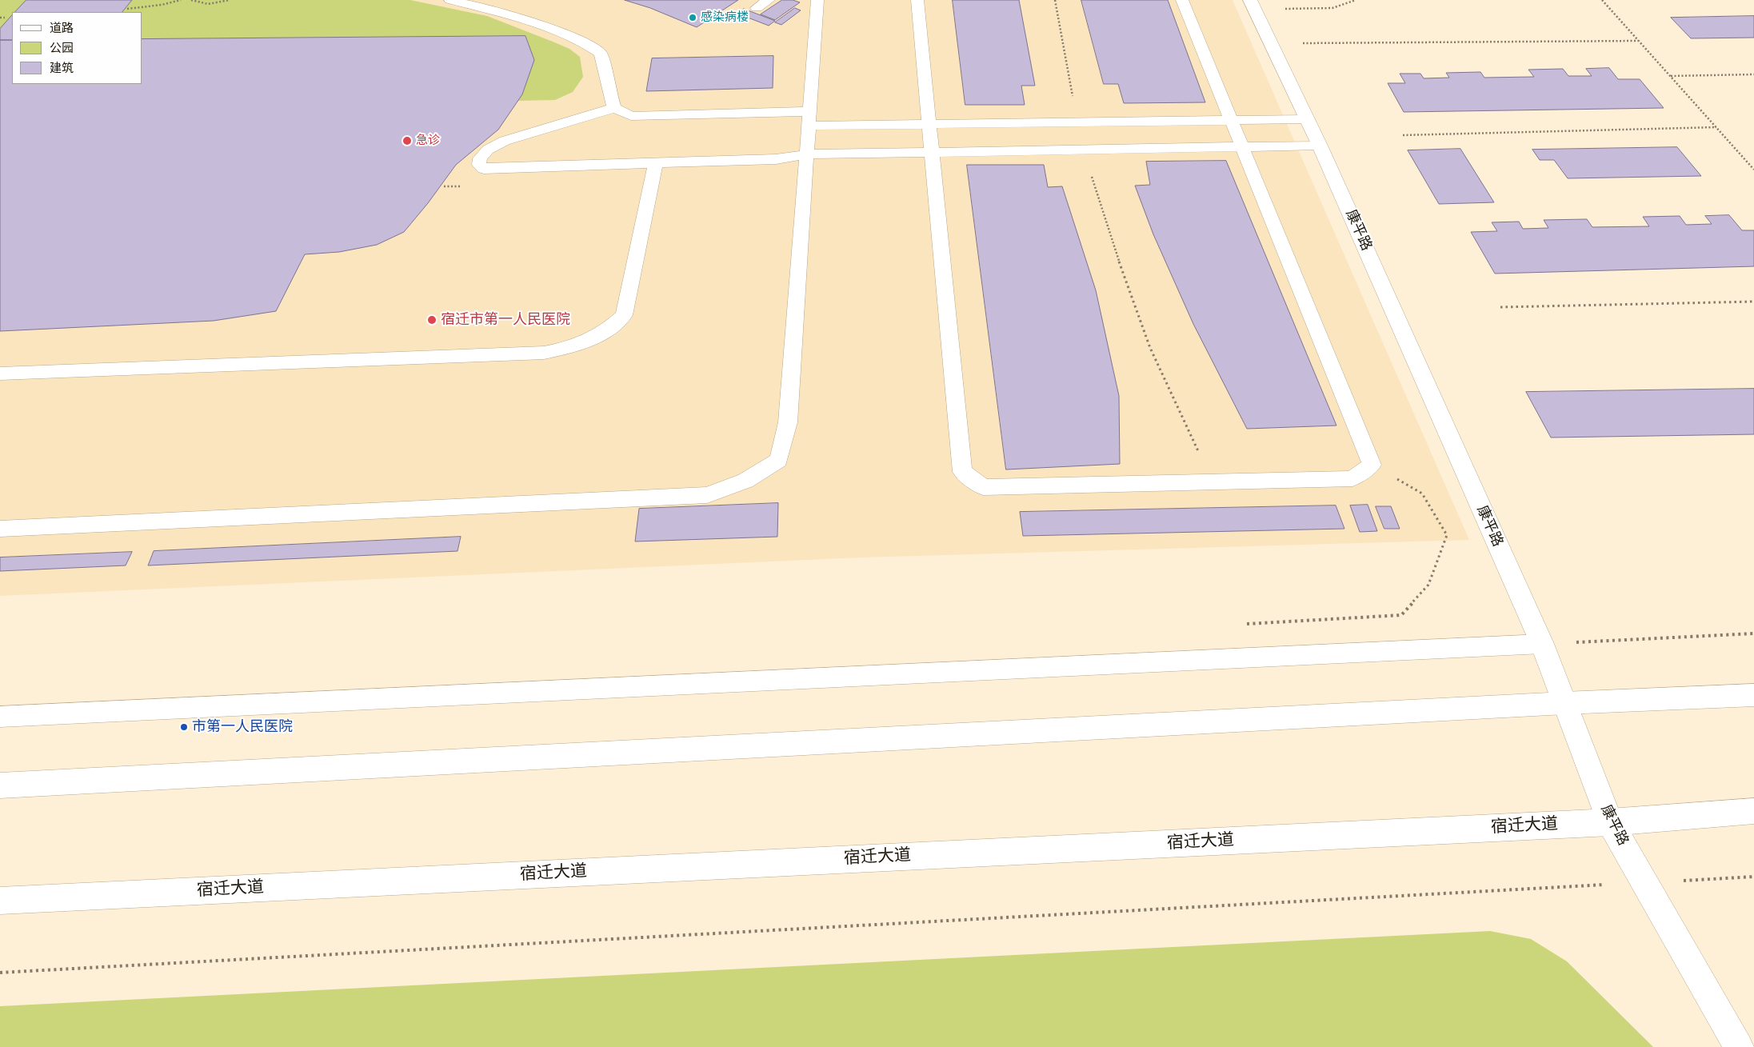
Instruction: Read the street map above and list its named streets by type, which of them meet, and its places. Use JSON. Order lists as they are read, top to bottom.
{
  "streets": {
    "main road": ["康平路", "宿迁大道"]
  },
  "crossings": [
    ["康平路", "宿迁大道"]
  ],
  "places": [
    "感染病楼",
    "急诊",
    "宿迁市第一人民医院",
    "市第一人民医院"
  ],
  "legend": ["道路", "公园", "建筑"]
}
